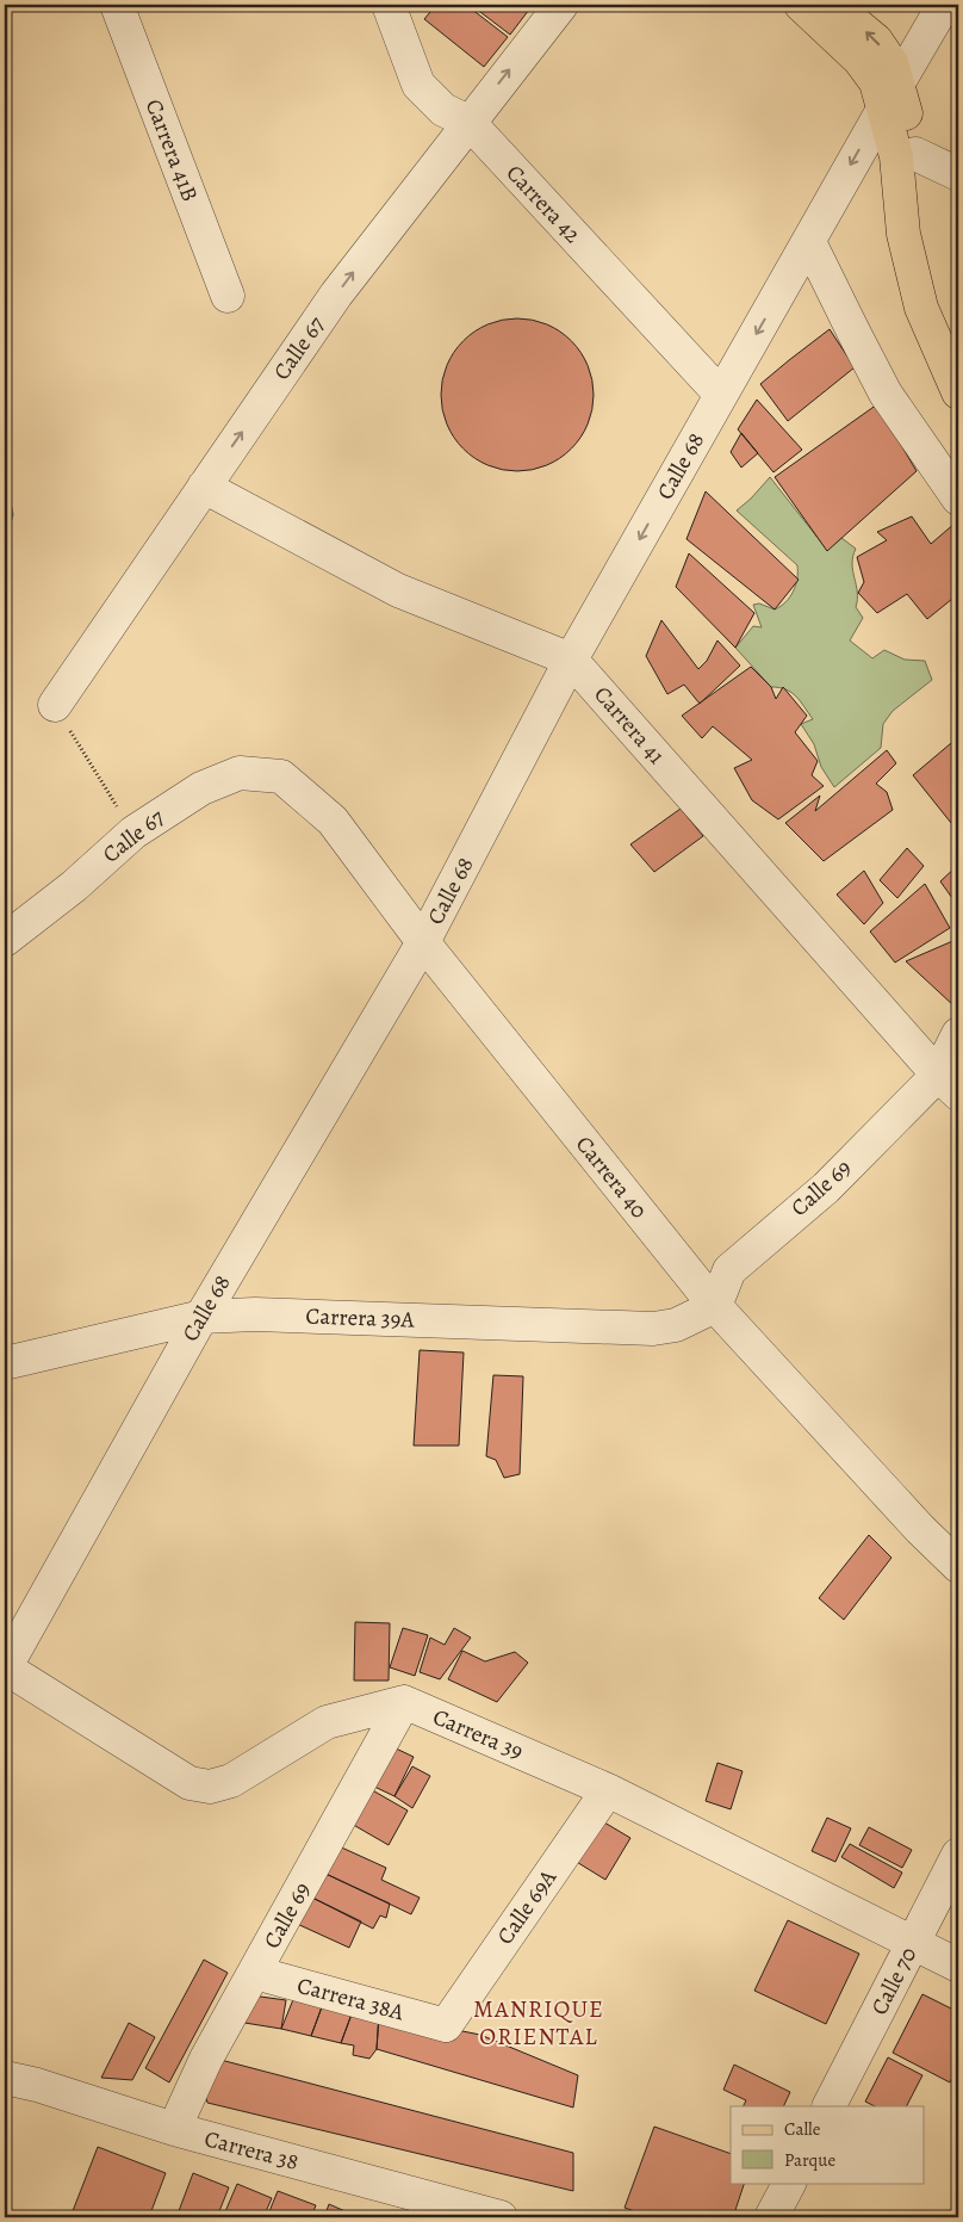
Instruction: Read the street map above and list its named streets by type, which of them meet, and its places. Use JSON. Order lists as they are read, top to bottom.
{
  "streets": {
    "street": [
      "Carrera 41B",
      "Carrera 42",
      "Calle 67",
      "Calle 68",
      "Carrera 41",
      "Carrera 40",
      "Calle 69",
      "Carrera 39A",
      "Carrera 39",
      "Calle 69A",
      "Calle 70",
      "Carrera 38A",
      "Carrera 38"
    ]
  },
  "crossings": [
    ["Carrera 42", "Calle 67"],
    ["Carrera 42", "Calle 68"],
    ["Calle 67", "Carrera 41"],
    ["Calle 67", "Carrera 40"],
    ["Calle 68", "Carrera 41"],
    ["Calle 68", "Carrera 40"],
    ["Calle 68", "Carrera 39A"],
    ["Calle 68", "Carrera 39"],
    ["Carrera 41", "Calle 69"],
    ["Carrera 40", "Calle 69"],
    ["Carrera 40", "Carrera 39A"],
    ["Calle 69", "Carrera 39A"],
    ["Calle 69", "Carrera 39"],
    ["Calle 69", "Carrera 38A"],
    ["Calle 69", "Carrera 38"],
    ["Carrera 39", "Calle 69A"],
    ["Carrera 39", "Calle 70"],
    ["Calle 69A", "Carrera 38A"]
  ],
  "one_way": ["Calle 67"],
  "districts": ["MANRIQUE ORIENTAL"],
  "legend": ["Calle", "Parque"]
}
